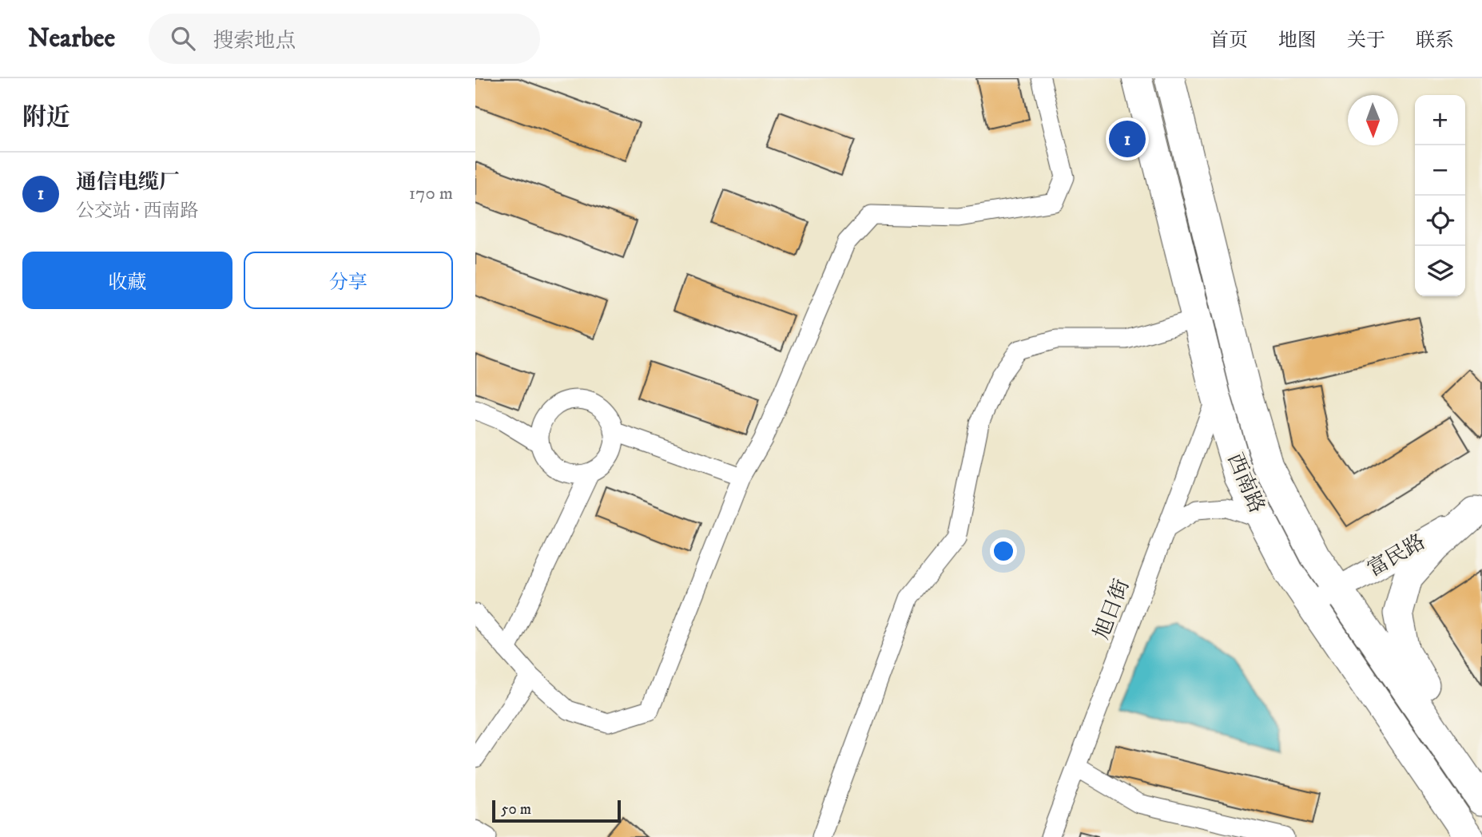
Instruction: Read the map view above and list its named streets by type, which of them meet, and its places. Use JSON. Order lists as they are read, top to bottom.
{
  "streets": {
    "main road": ["西南路"],
    "street": ["富民路", "旭日街"]
  },
  "crossings": [
    ["西南路", "富民路"],
    ["西南路", "旭日街"]
  ],
  "scale_bar": "50 m",
  "north": "bottom",
  "page": {
    "header": "Nearbee",
    "search": "搜索地点",
    "nav": [
      "首页",
      "地图",
      "关于",
      "联系"
    ],
    "heading": "附近",
    "map_buttons": ["+", "−"],
    "pins": "1",
    "list": [
      {
        "mark": "1",
        "name": "通信电缆厂",
        "note": "公交站 · 西南路",
        "value": "170 m"
      }
    ],
    "buttons": ["收藏", "分享"],
    "scale": "50 m"
  }
}
